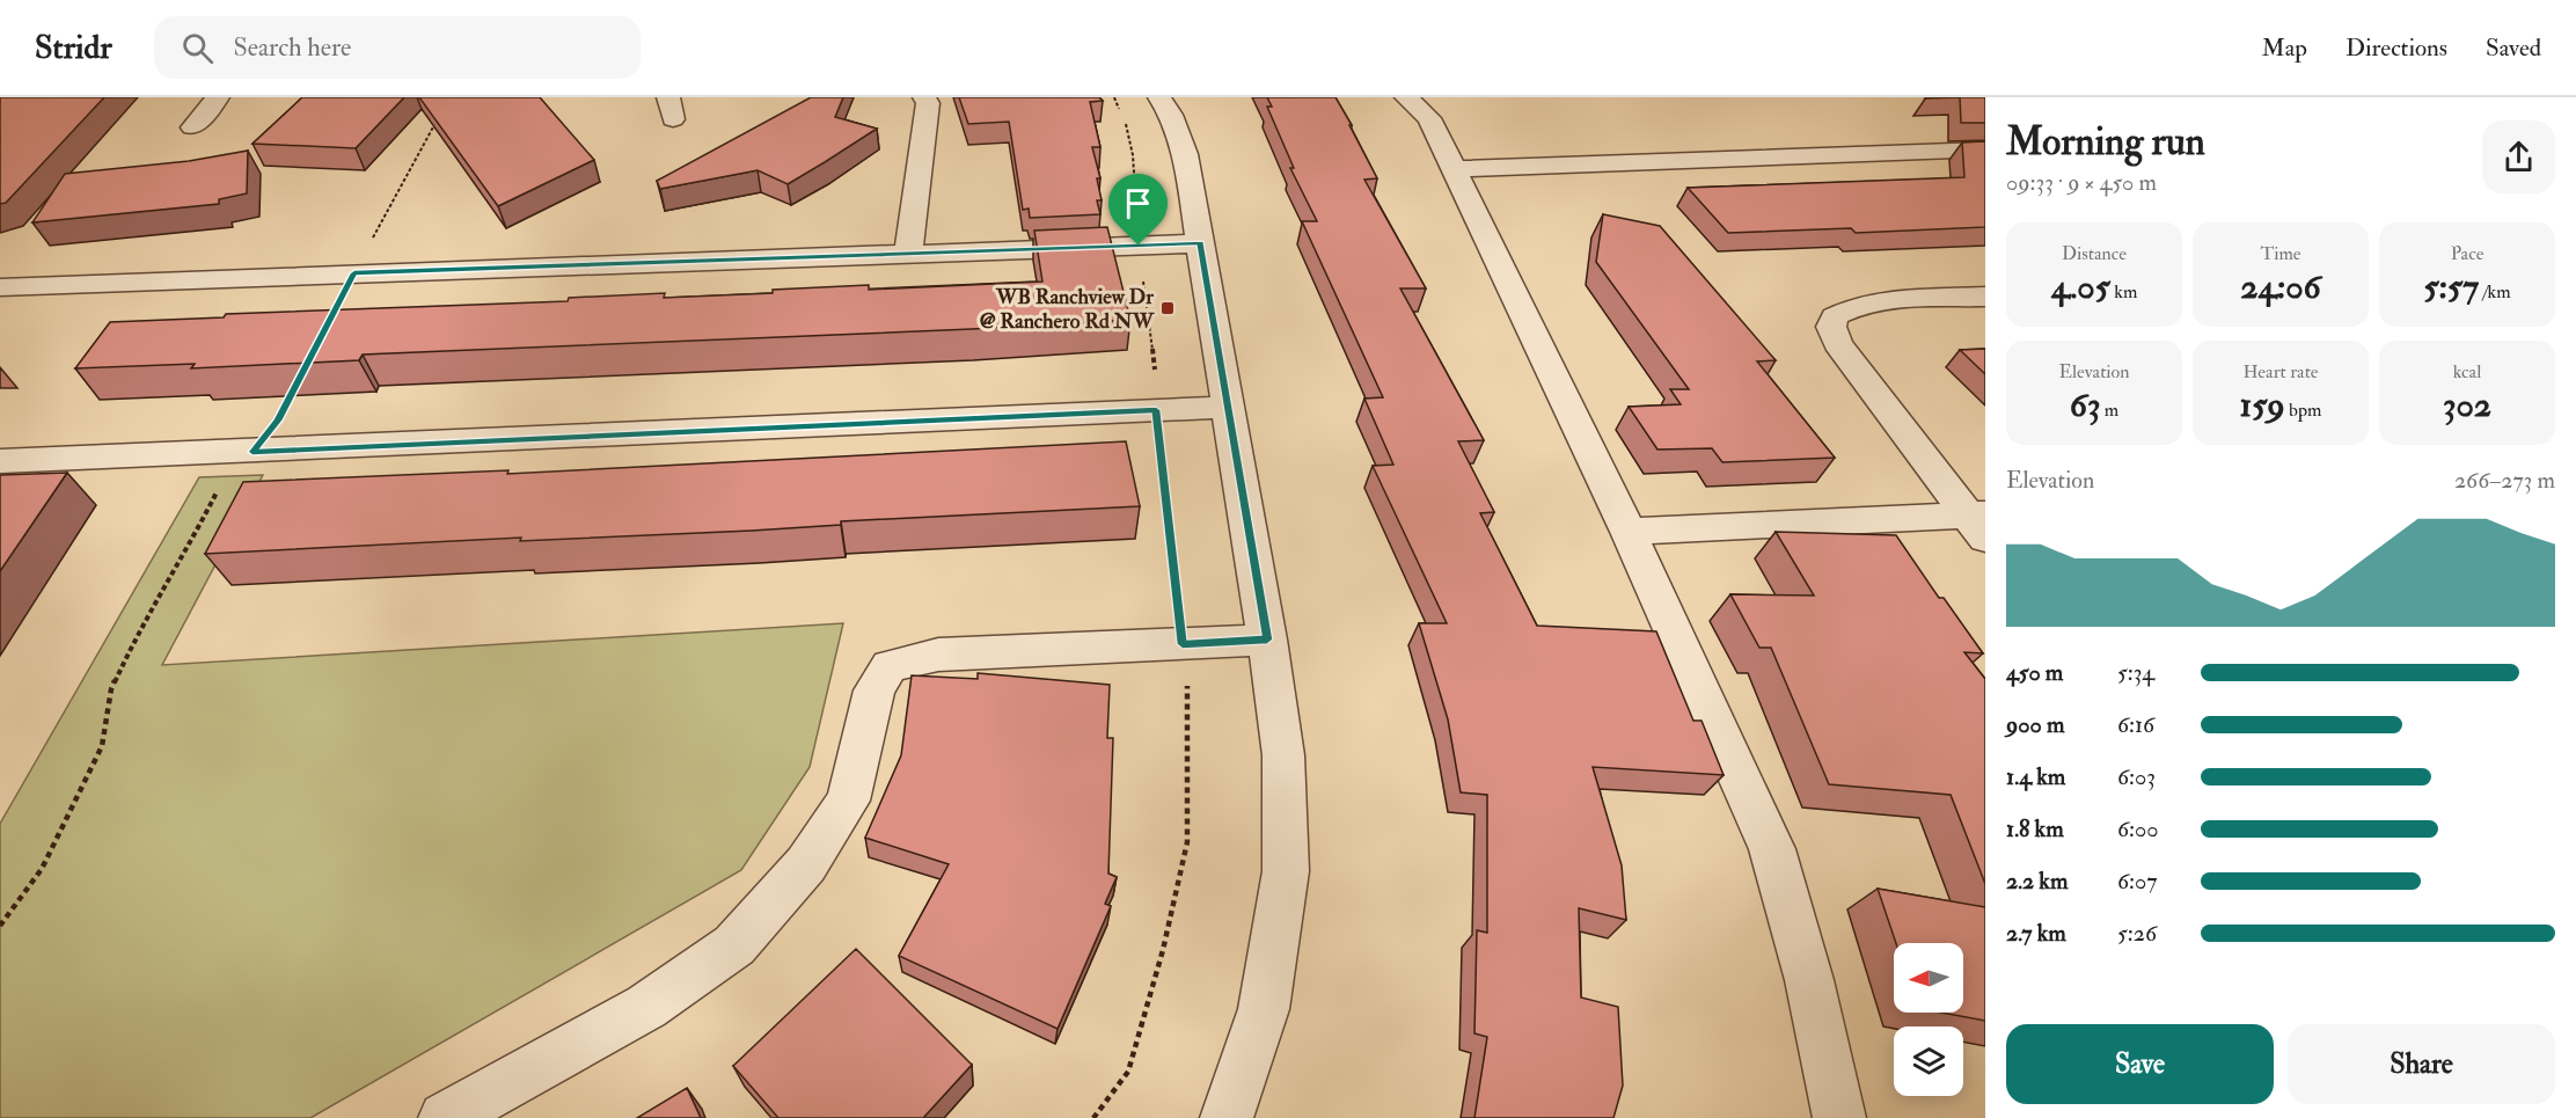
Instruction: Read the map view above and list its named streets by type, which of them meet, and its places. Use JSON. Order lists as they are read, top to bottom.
{
  "places": {
    "transit": ["WB Ranchview Dr @ Ranchero Rd NW"]
  },
  "north": "left",
  "page": {
    "header": "Stridr",
    "search": "Search here",
    "nav": ["Map", "Directions", "Saved"],
    "heading": ["Morning run", "09:33 · 9 × 450 m"],
    "stats": [
      ["Distance", "4.05 km"],
      ["Time", "24:06"],
      ["Pace", "5:57 /km"],
      ["Elevation", "63 m"],
      ["Heart rate", "159 bpm"],
      ["kcal", "302"]
    ],
    "chart": ["Elevation", "266–273 m"],
    "list": [
      {
        "name": "450 m",
        "note": "5:34"
      },
      {
        "name": "900 m",
        "note": "6:16"
      },
      {
        "name": "1.4 km",
        "note": "6:03"
      },
      {
        "name": "1.8 km",
        "note": "6:00"
      },
      {
        "name": "2.2 km",
        "note": "6:07"
      },
      {
        "name": "2.7 km",
        "note": "5:26"
      }
    ],
    "buttons": ["Save", "Share"]
  }
}
